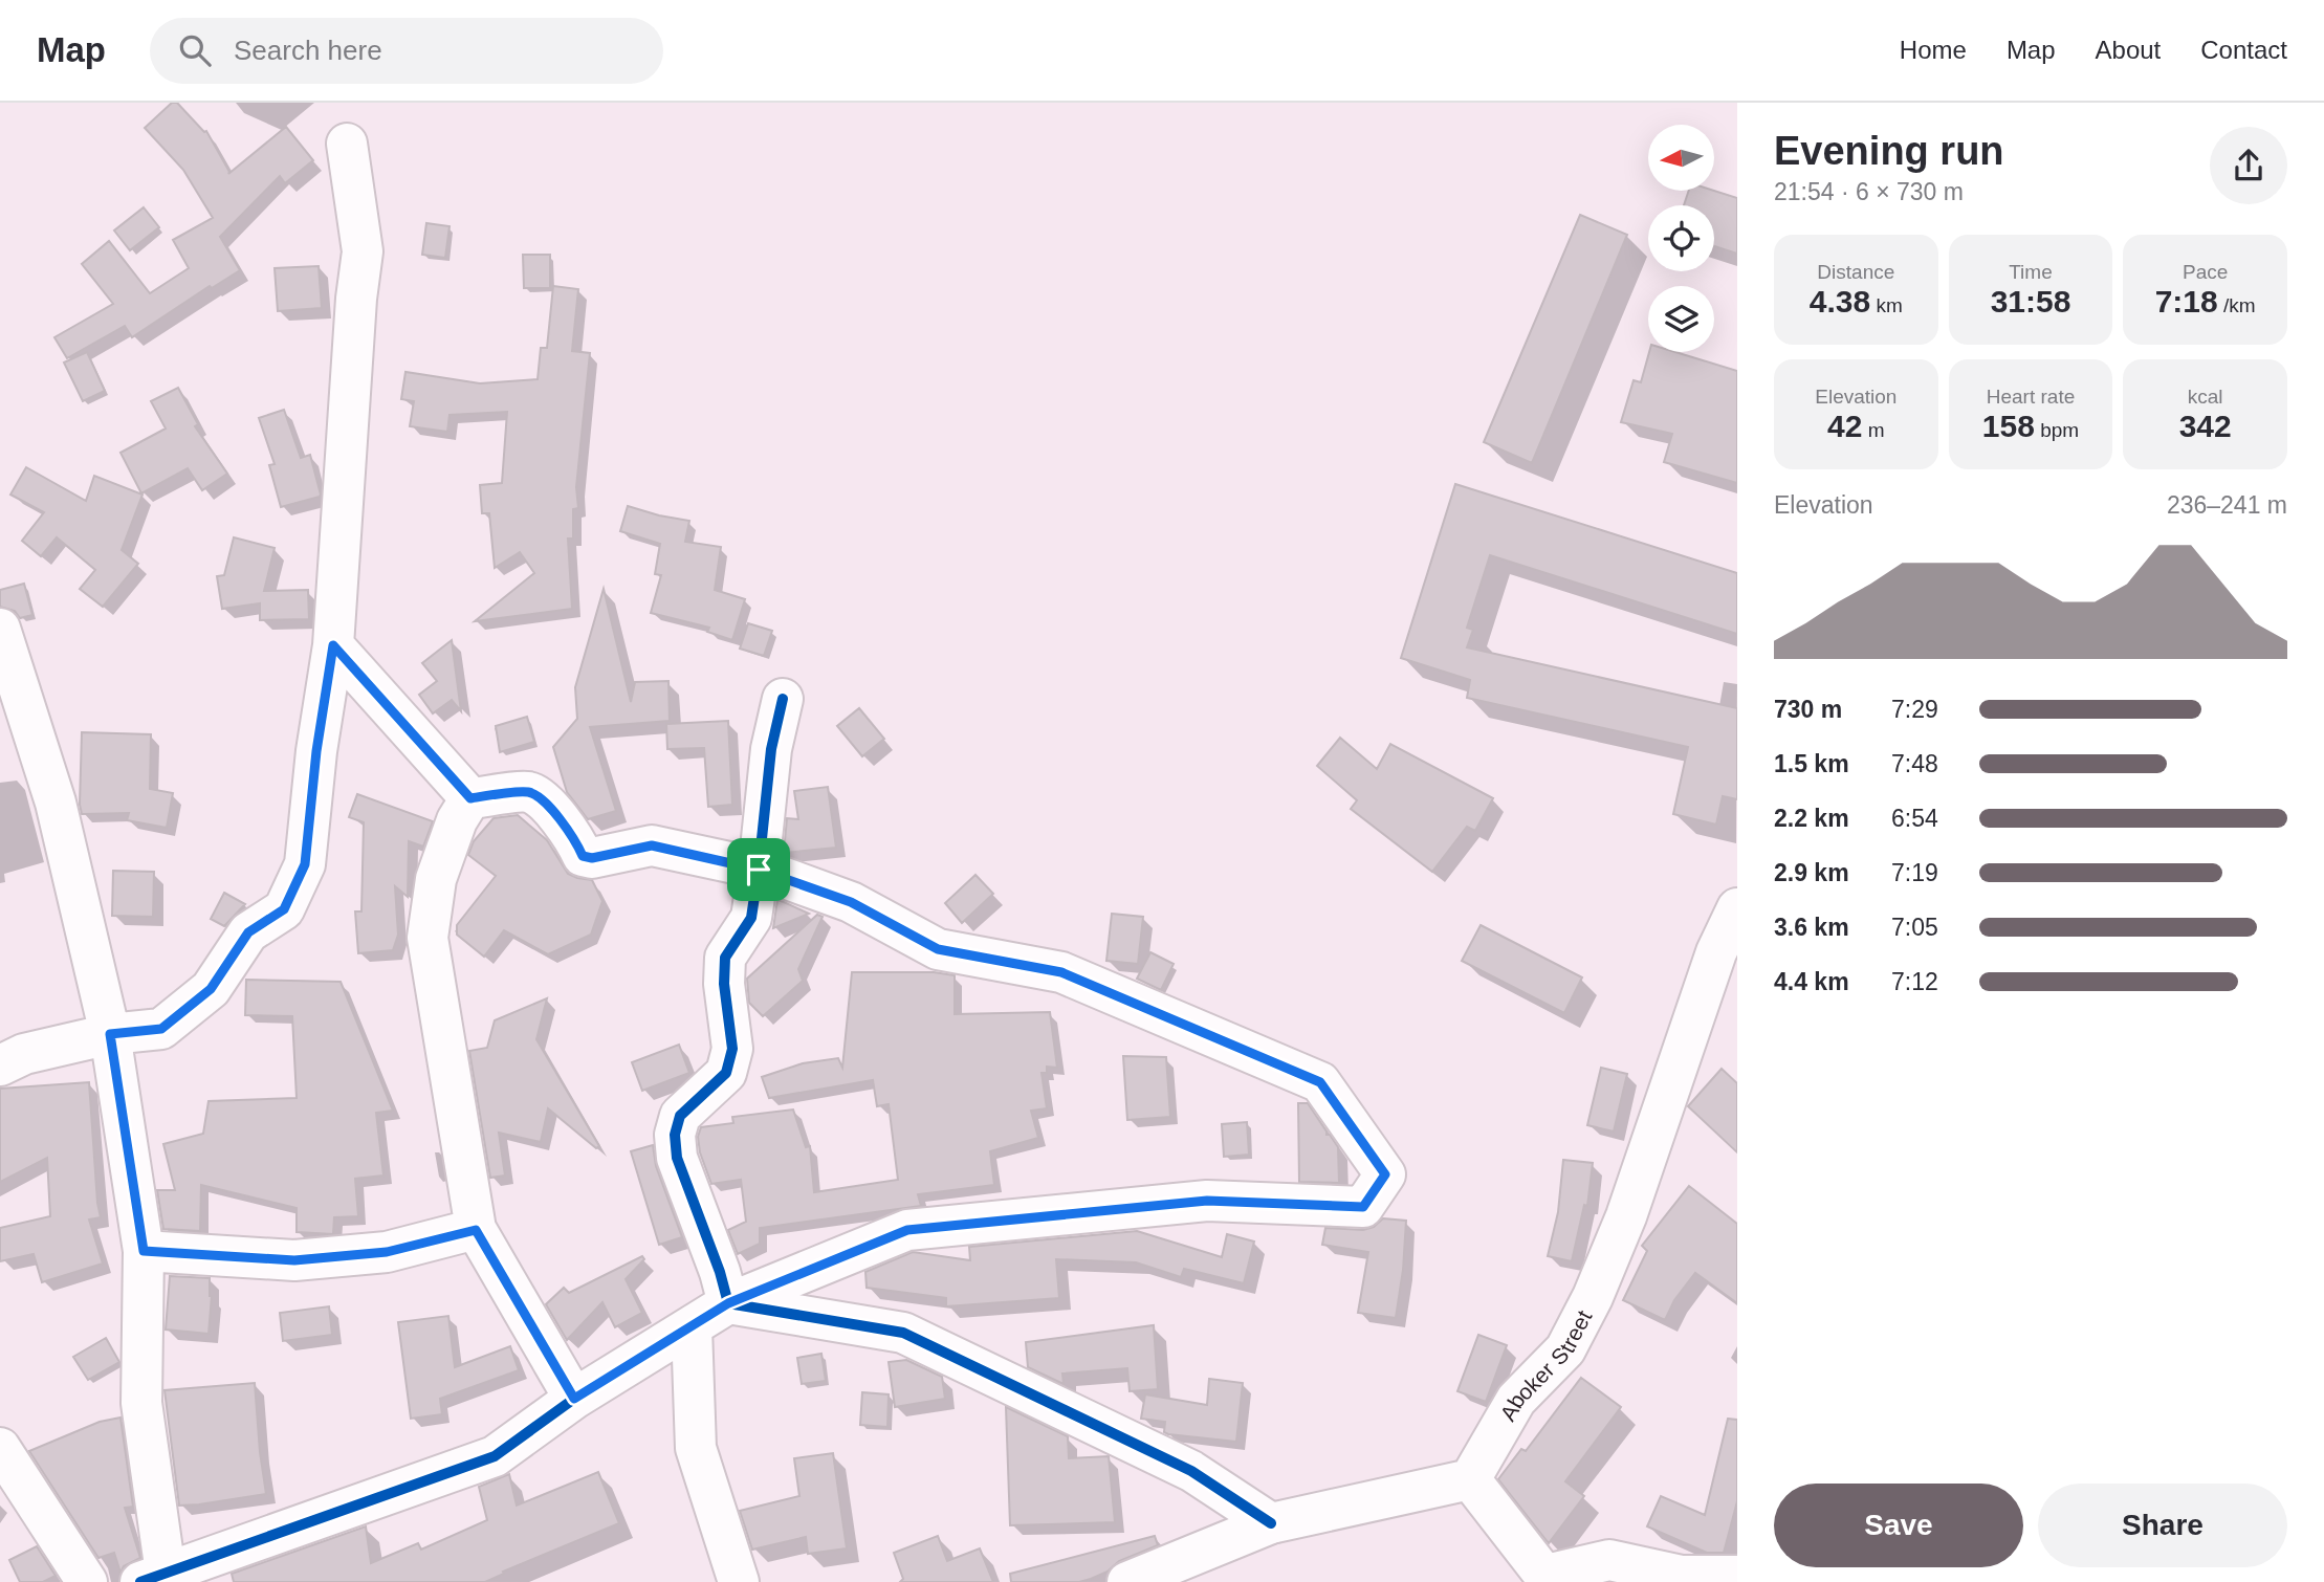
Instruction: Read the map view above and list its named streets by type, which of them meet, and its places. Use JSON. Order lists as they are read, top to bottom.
{
  "streets": {
    "street": ["Aboker Street"]
  },
  "north": "left",
  "page": {
    "header": "Map",
    "search": "Search here",
    "nav": [
      "Home",
      "Map",
      "About",
      "Contact"
    ],
    "heading": ["Evening run", "21:54 · 6 × 730 m"],
    "stats": [
      ["Distance", "4.38 km"],
      ["Time", "31:58"],
      ["Pace", "7:18 /km"],
      ["Elevation", "42 m"],
      ["Heart rate", "158 bpm"],
      ["kcal", "342"]
    ],
    "chart": ["Elevation", "236–241 m"],
    "list": [
      {
        "name": "730 m",
        "note": "7:29"
      },
      {
        "name": "1.5 km",
        "note": "7:48"
      },
      {
        "name": "2.2 km",
        "note": "6:54"
      },
      {
        "name": "2.9 km",
        "note": "7:19"
      },
      {
        "name": "3.6 km",
        "note": "7:05"
      },
      {
        "name": "4.4 km",
        "note": "7:12"
      }
    ],
    "buttons": ["Save", "Share"]
  }
}
